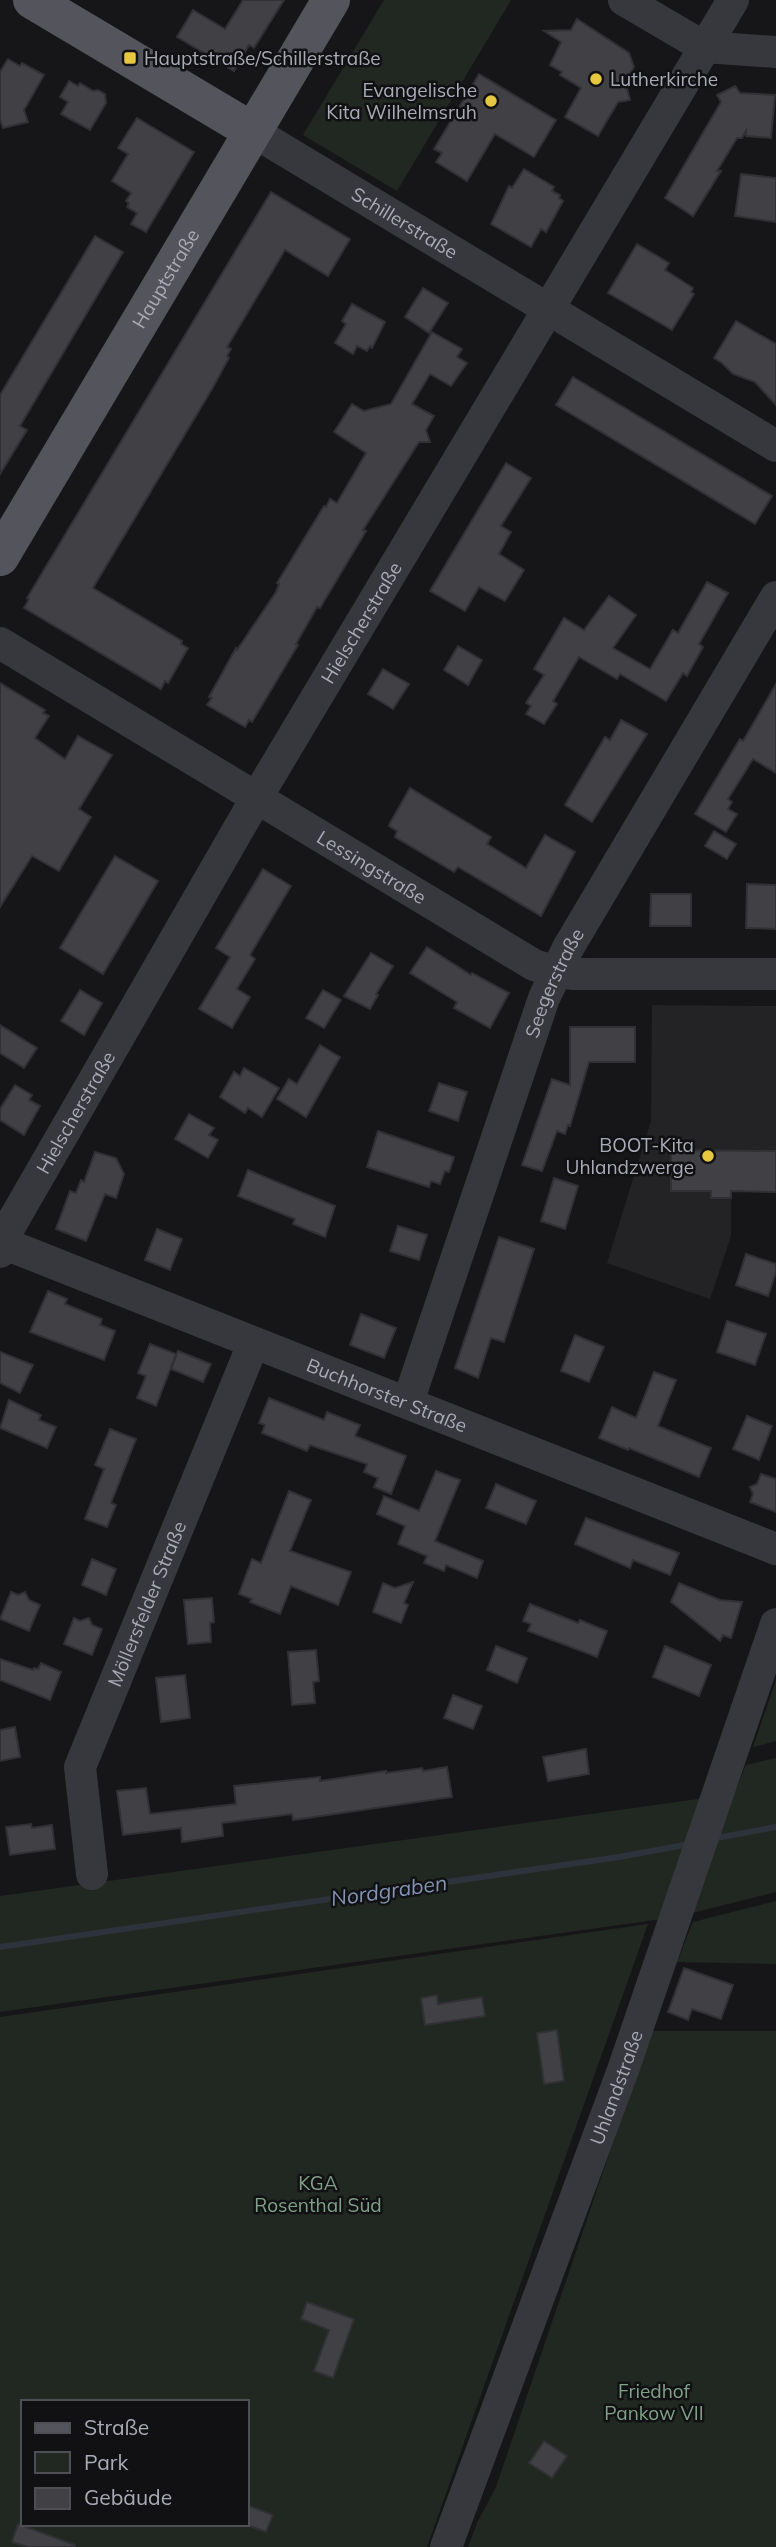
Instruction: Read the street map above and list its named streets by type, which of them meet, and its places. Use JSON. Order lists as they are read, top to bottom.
{
  "streets": {
    "main road": ["Schillerstraße", "Hauptstraße"],
    "street": [
      "Hielscherstraße",
      "Lessingstraße",
      "Seegerstraße",
      "Buchhorster Straße",
      "Möllersfelder Straße",
      "Uhlandstraße"
    ]
  },
  "crossings": [
    ["Schillerstraße", "Hauptstraße"],
    ["Schillerstraße", "Hielscherstraße"],
    ["Hielscherstraße", "Lessingstraße"],
    ["Hielscherstraße", "Buchhorster Straße"],
    ["Lessingstraße", "Seegerstraße"],
    ["Seegerstraße", "Buchhorster Straße"],
    ["Buchhorster Straße", "Möllersfelder Straße"]
  ],
  "water": ["Nordgraben"],
  "parks": ["KGA Rosenthal Süd", "Friedhof Pankow VII"],
  "places": {
    "transit": ["Hauptstraße/Schillerstraße"],
    "other": ["Lutherkirche", "Evangelische Kita Wilhelmsruh", "BOOT-Kita Uhlandzwerge"]
  },
  "legend": ["Straße", "Park", "Gebäude"]
}
